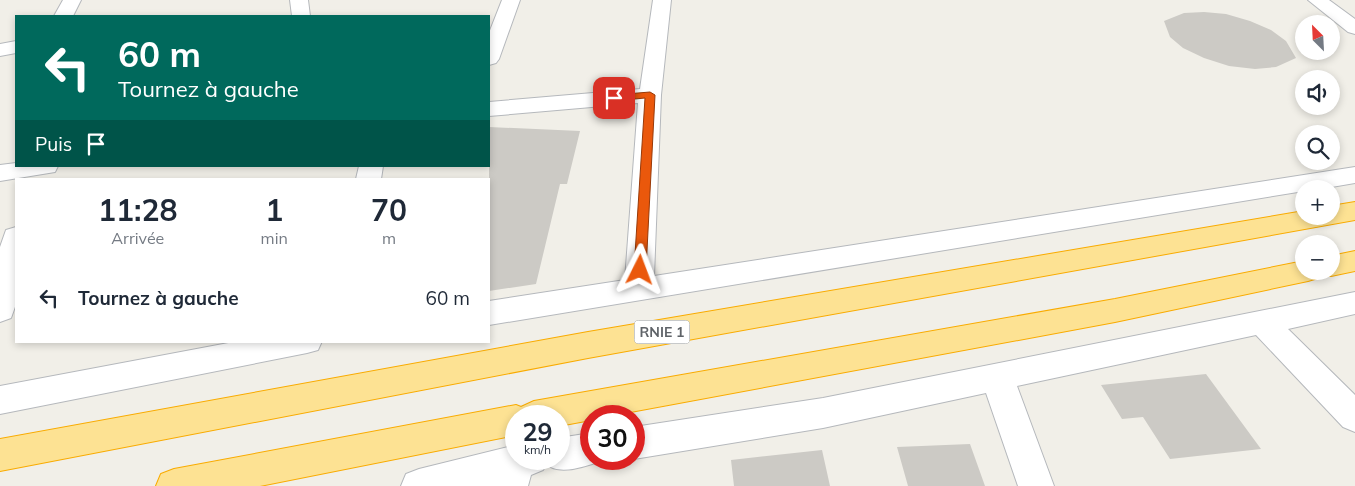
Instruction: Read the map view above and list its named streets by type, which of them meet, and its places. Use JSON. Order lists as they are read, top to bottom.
{
  "streets": {
    "highway": ["RNIE 1"]
  },
  "north": "top left",
  "page": {
    "map_buttons": ["+", "−"],
    "turn": ["60 m", "Tournez à gauche"],
    "then": "Puis",
    "eta": [
      "11:28",
      "Arrivée",
      "1",
      "min",
      "70",
      "m"
    ],
    "list": [
      {
        "name": "Tournez à gauche",
        "value": "60 m"
      }
    ],
    "speed": "29 km/h",
    "limit": "30"
  }
}
